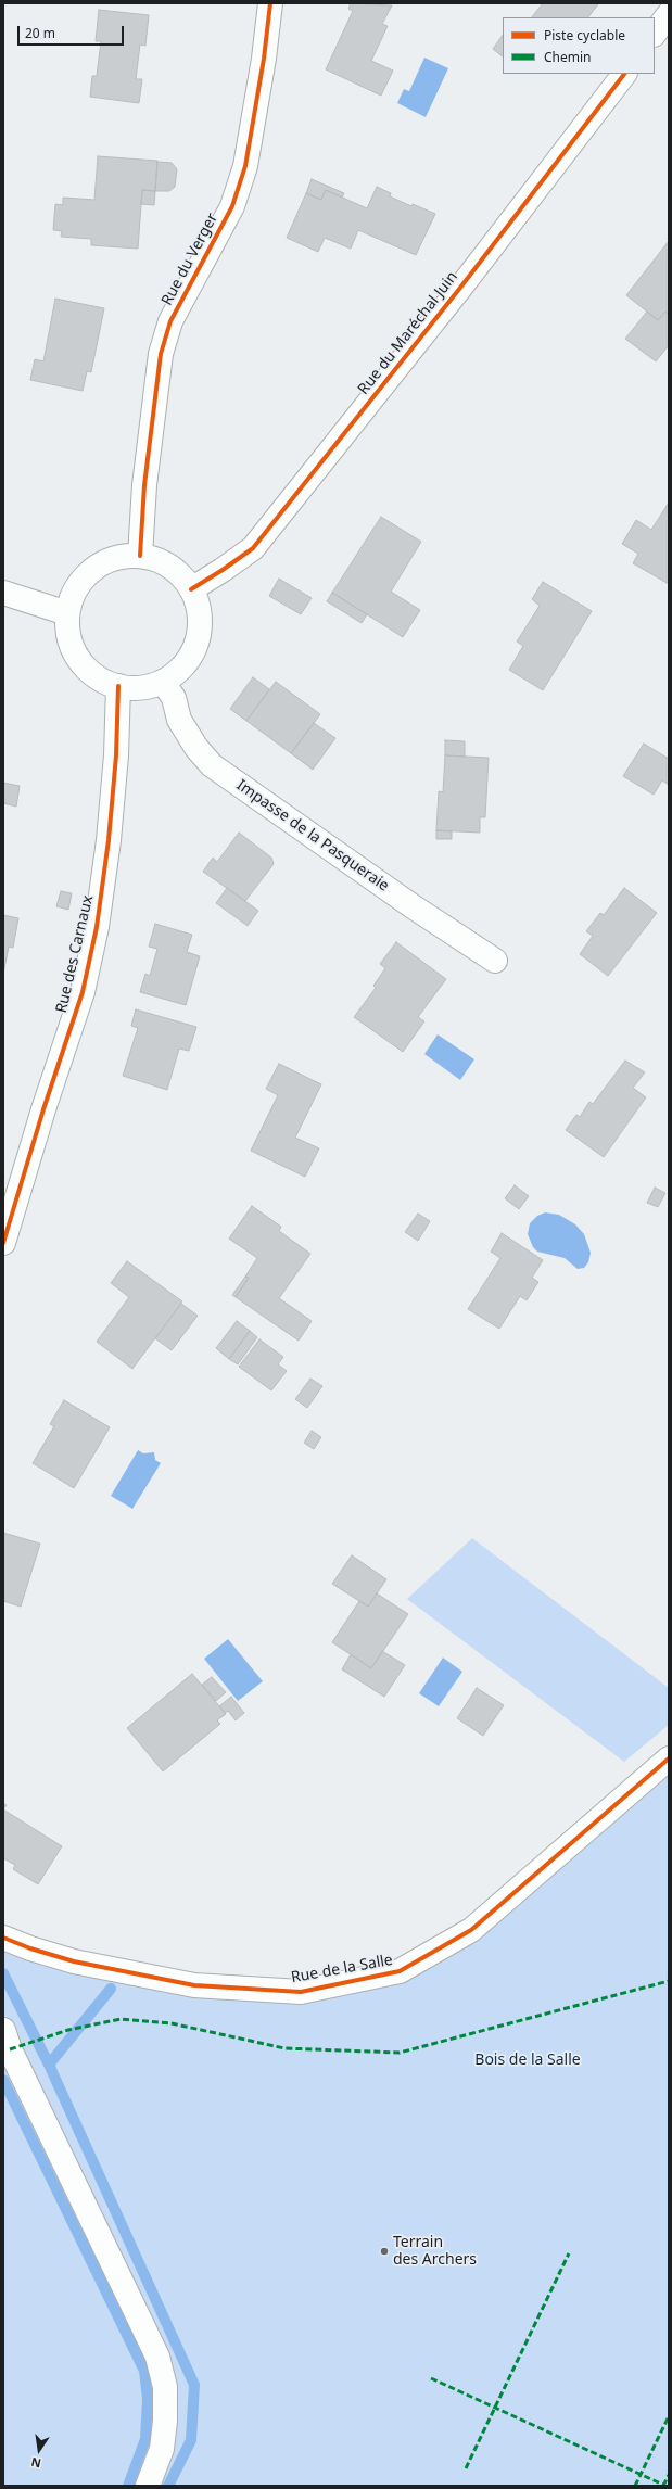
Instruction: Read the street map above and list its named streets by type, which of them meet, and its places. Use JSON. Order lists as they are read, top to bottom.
{
  "streets": {
    "street": [
      "Rue du Verger",
      "Rue du Maréchal Juin",
      "Impasse de la Pasqueraie",
      "Rue des Carnaux",
      "Rue de la Salle"
    ]
  },
  "crossings": [
    ["Rue du Verger", "Rue du Maréchal Juin"],
    ["Rue du Verger", "Impasse de la Pasqueraie"],
    ["Rue du Verger", "Rue des Carnaux"],
    ["Rue du Maréchal Juin", "Impasse de la Pasqueraie"],
    ["Rue du Maréchal Juin", "Rue des Carnaux"],
    ["Impasse de la Pasqueraie", "Rue des Carnaux"]
  ],
  "parks": ["Bois de la Salle"],
  "places": ["Terrain des Archers"],
  "legend": ["Piste cyclable", "Chemin"],
  "scale_bar": "20 m",
  "north": "bottom"
}
